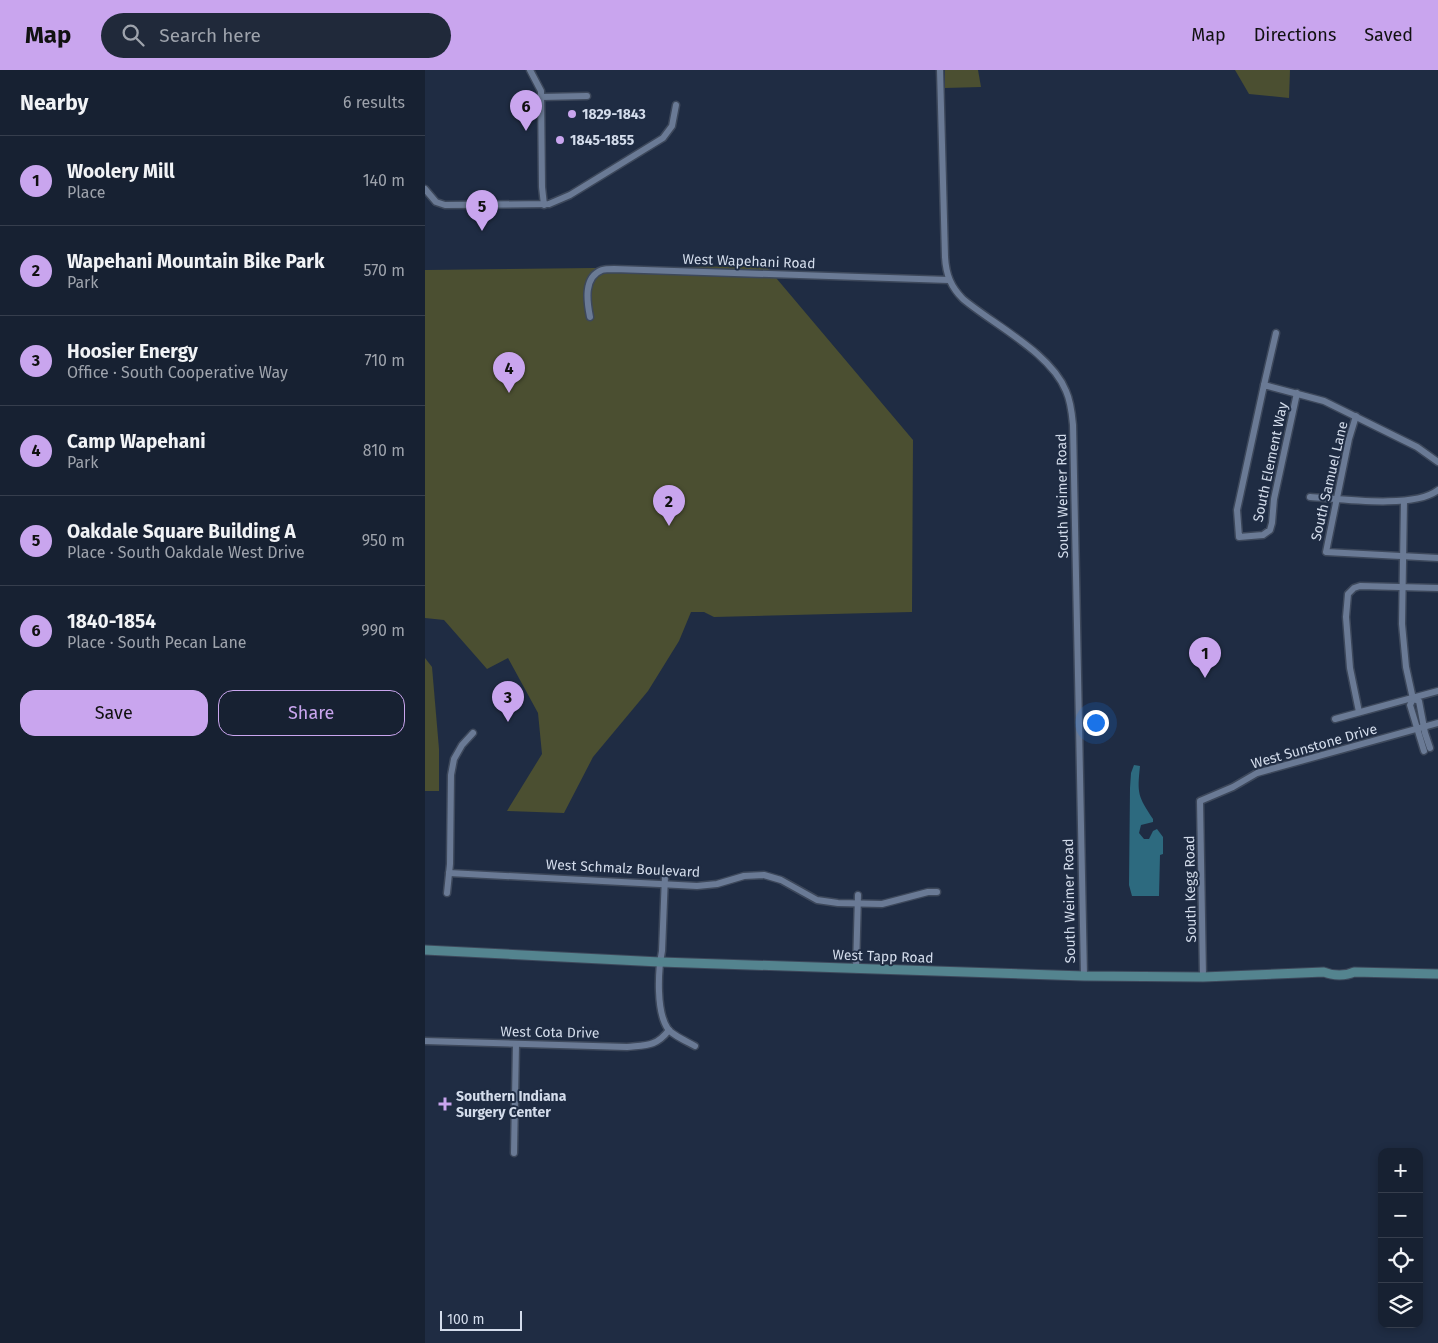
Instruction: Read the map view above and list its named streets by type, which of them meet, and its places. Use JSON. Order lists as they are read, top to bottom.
{
  "streets": {
    "main road": ["West Tapp Road"],
    "street": [
      "West Wapehani Road",
      "South Element Way",
      "South Samuel Lane",
      "South Weimer Road",
      "West Sunstone Drive",
      "West Schmalz Boulevard",
      "South Kegg Road",
      "West Cota Drive"
    ]
  },
  "crossings": [
    ["West Wapehani Road", "South Weimer Road"],
    ["South Element Way", "South Samuel Lane"],
    ["South Weimer Road", "West Tapp Road"],
    ["West Sunstone Drive", "South Kegg Road"],
    ["South Kegg Road", "West Tapp Road"]
  ],
  "places": {
    "other": ["1829-1843", "1845-1855"],
    "health": ["Southern Indiana Surgery Center"]
  },
  "scale_bar": "100 m",
  "page": {
    "header": "Map",
    "search": "Search here",
    "nav": ["Map", "Directions", "Saved"],
    "heading": ["Nearby", "6 results"],
    "pins": [
      "6",
      "5",
      "4",
      "2",
      "1",
      "3"
    ],
    "list": [
      {
        "mark": "1",
        "name": "Woolery Mill",
        "note": "Place",
        "value": "140 m"
      },
      {
        "mark": "2",
        "name": "Wapehani Mountain Bike Park",
        "note": "Park",
        "value": "570 m"
      },
      {
        "mark": "3",
        "name": "Hoosier Energy",
        "note": "Office · South Cooperative Way",
        "value": "710 m"
      },
      {
        "mark": "4",
        "name": "Camp Wapehani",
        "note": "Park",
        "value": "810 m"
      },
      {
        "mark": "5",
        "name": "Oakdale Square Building A",
        "note": "Place · South Oakdale West Drive",
        "value": "950 m"
      },
      {
        "mark": "6",
        "name": "1840-1854",
        "note": "Place · South Pecan Lane",
        "value": "990 m"
      }
    ],
    "buttons": ["Save", "Share"],
    "map_buttons": ["+", "−"],
    "scale": "100 m"
  }
}
